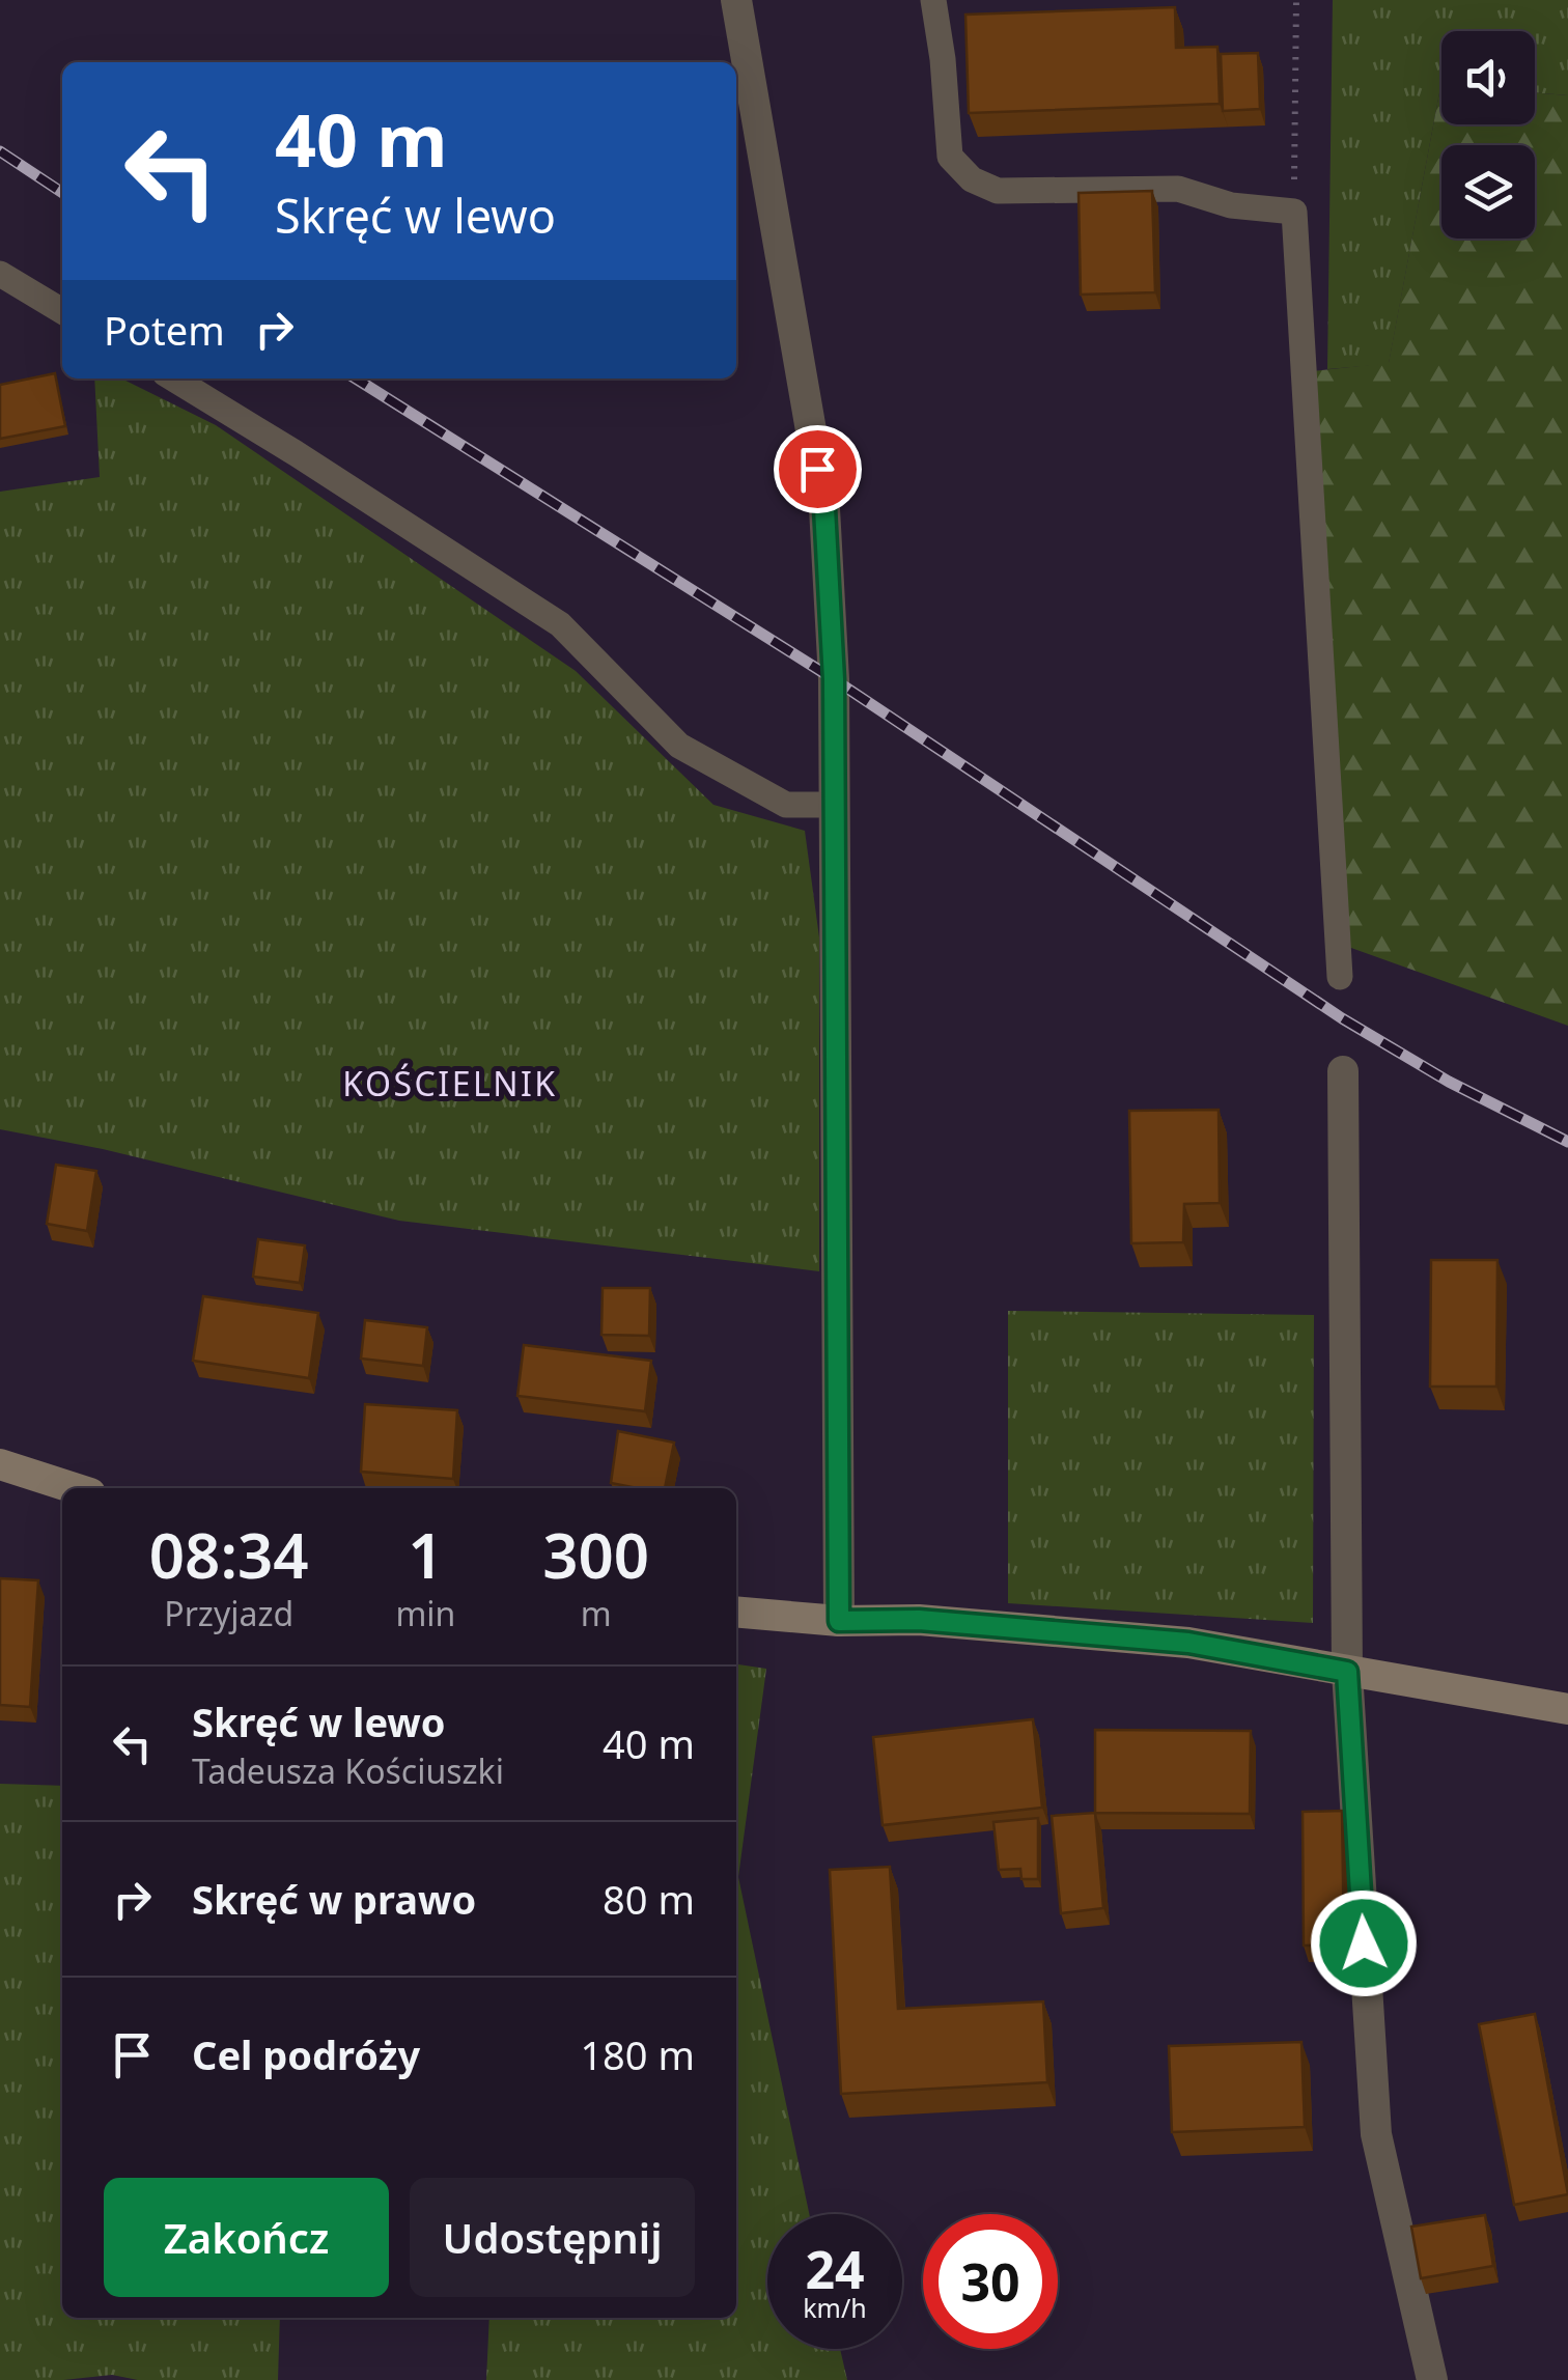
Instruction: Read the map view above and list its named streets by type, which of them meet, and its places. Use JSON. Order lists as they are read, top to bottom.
{
  "districts": ["KOŚCIELNIK"],
  "page": {
    "turn": ["40 m", "Skręć w lewo"],
    "then": "Potem",
    "eta": [
      "08:34",
      "Przyjazd",
      "1",
      "min",
      "300",
      "m"
    ],
    "list": [
      {
        "name": "Skręć w lewo",
        "note": "Tadeusza Kościuszki",
        "value": "40 m"
      },
      {
        "name": "Skręć w prawo",
        "value": "80 m"
      },
      {
        "name": "Cel podróży",
        "value": "180 m"
      }
    ],
    "buttons": ["Zakończ", "Udostępnij"],
    "speed": "24 km/h",
    "limit": "30"
  }
}
